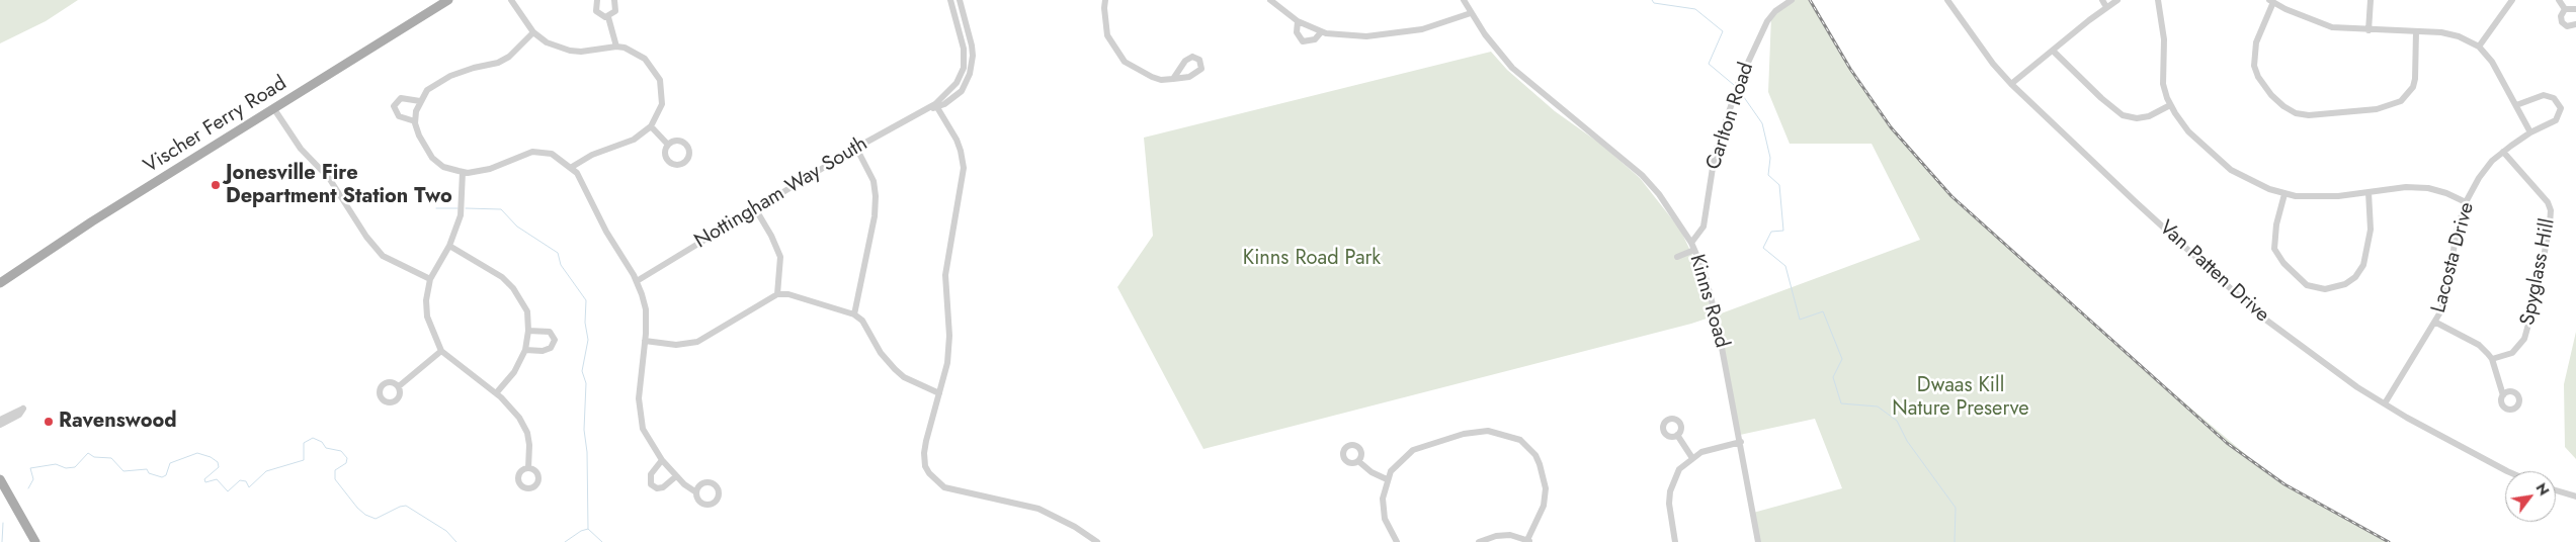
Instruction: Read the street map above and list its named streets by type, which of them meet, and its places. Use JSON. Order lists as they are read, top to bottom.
{
  "streets": {
    "main road": ["Vischer Ferry Road"],
    "street": [
      "Carlton Road",
      "Nottingham Way South",
      "Lacosta Drive",
      "Van Patten Drive",
      "Spyglass Hill",
      "Kinns Road"
    ]
  },
  "crossings": [
    ["Carlton Road", "Kinns Road"],
    ["Lacosta Drive", "Van Patten Drive"],
    ["Lacosta Drive", "Spyglass Hill"]
  ],
  "parks": ["Kinns Road Park", "Dwaas Kill Nature Preserve"],
  "places": ["Jonesville Fire Department Station Two", "Ravenswood"],
  "north": "top right"
}
